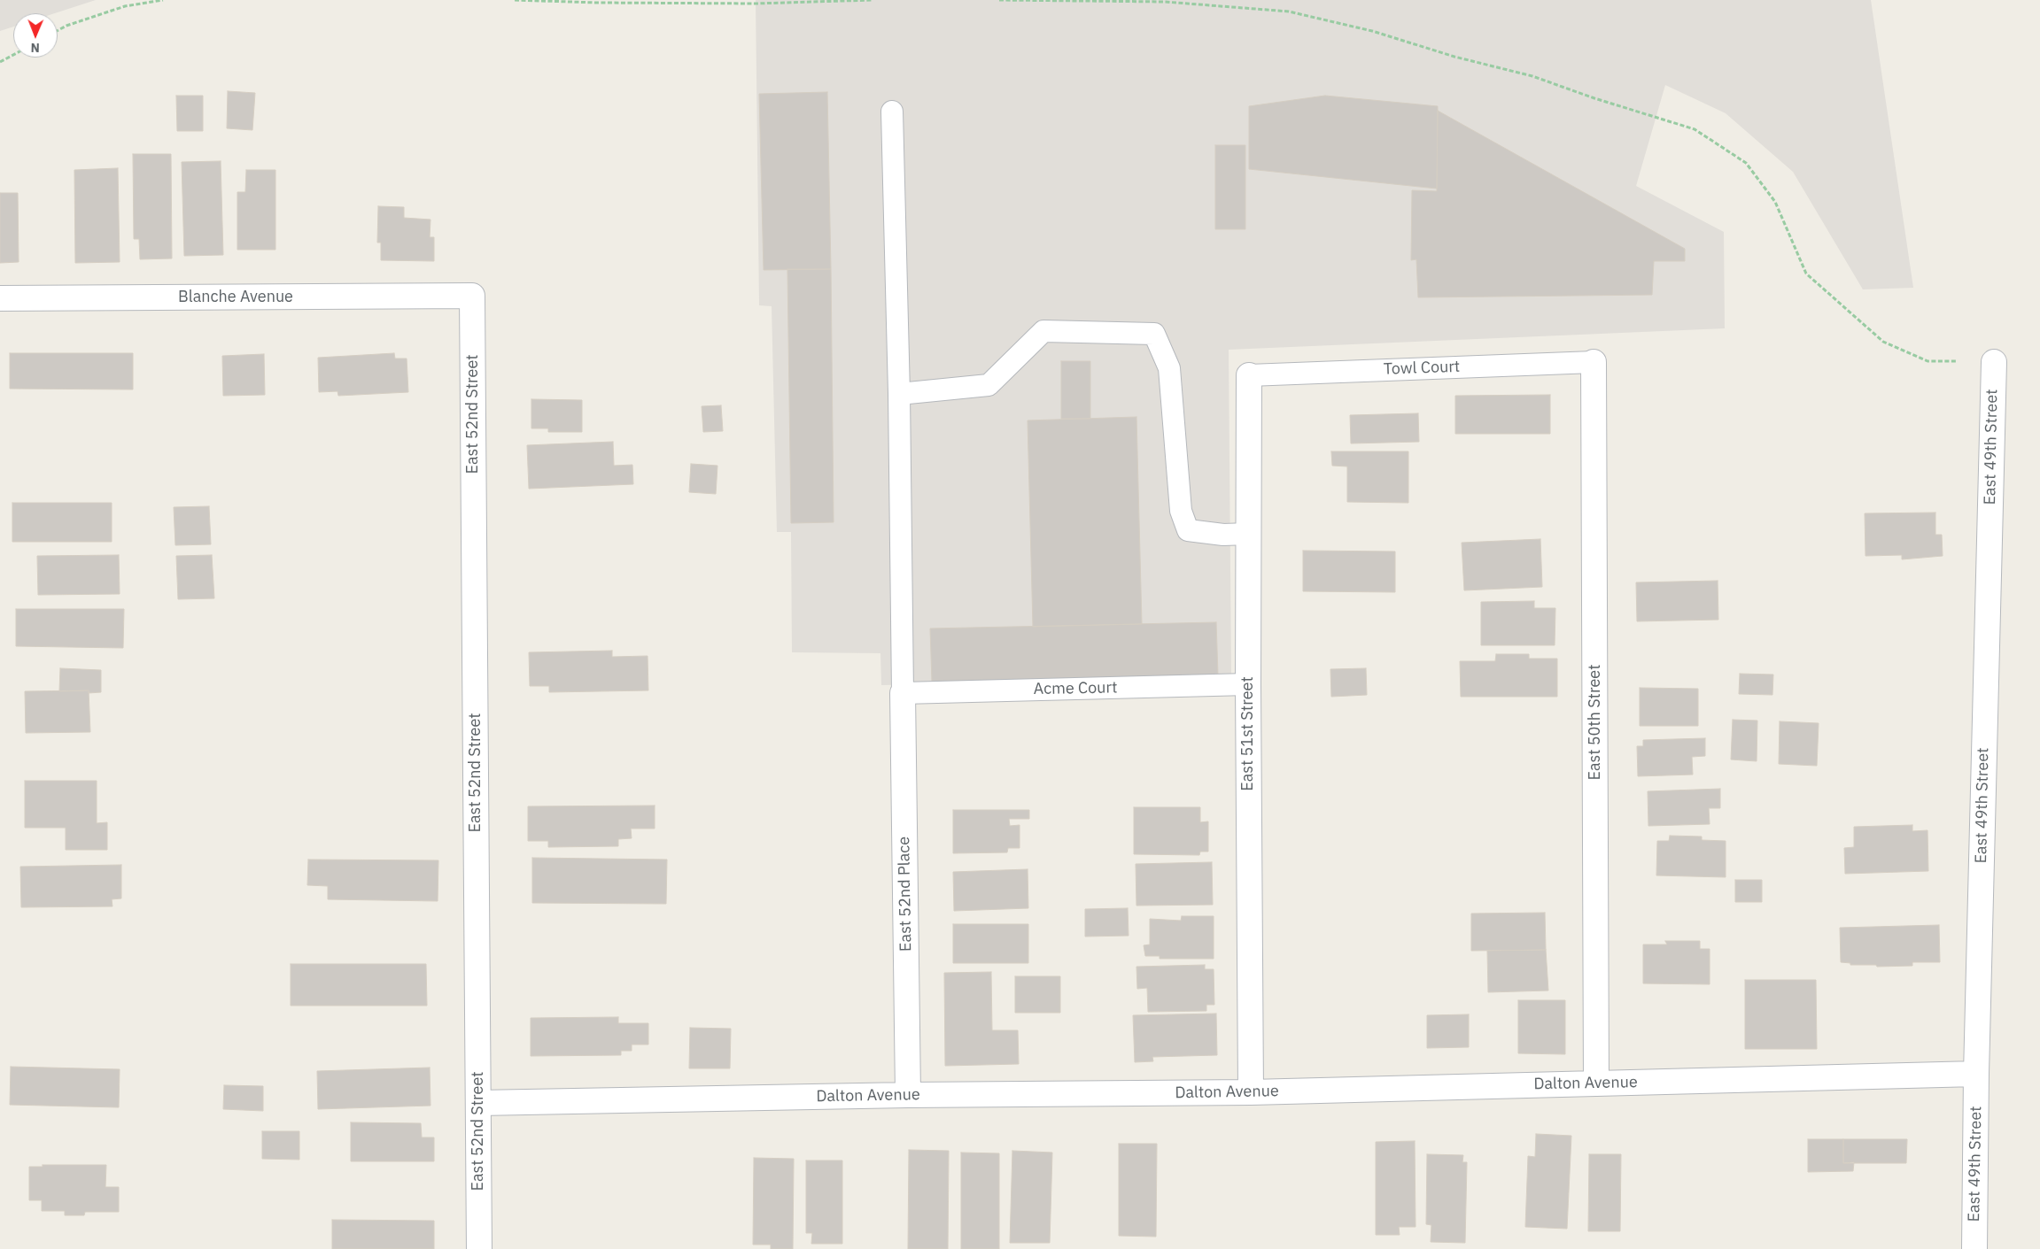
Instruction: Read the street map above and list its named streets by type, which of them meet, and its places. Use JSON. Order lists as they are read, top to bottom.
{
  "streets": {
    "street": [
      "Blanche Avenue",
      "East 52nd Street",
      "East 49th Street",
      "East 50th Street",
      "East 51st Street",
      "East 52nd Place",
      "Dalton Avenue"
    ],
    "lane": ["Towl Court", "Acme Court"]
  },
  "crossings": [
    ["Blanche Avenue", "East 52nd Street"],
    ["Towl Court", "East 50th Street"],
    ["Towl Court", "East 51st Street"],
    ["East 52nd Street", "Dalton Avenue"],
    ["East 49th Street", "Dalton Avenue"],
    ["Acme Court", "East 51st Street"],
    ["Acme Court", "East 52nd Place"],
    ["East 50th Street", "Dalton Avenue"],
    ["East 51st Street", "Dalton Avenue"],
    ["East 52nd Place", "Dalton Avenue"]
  ],
  "north": "bottom"
}
